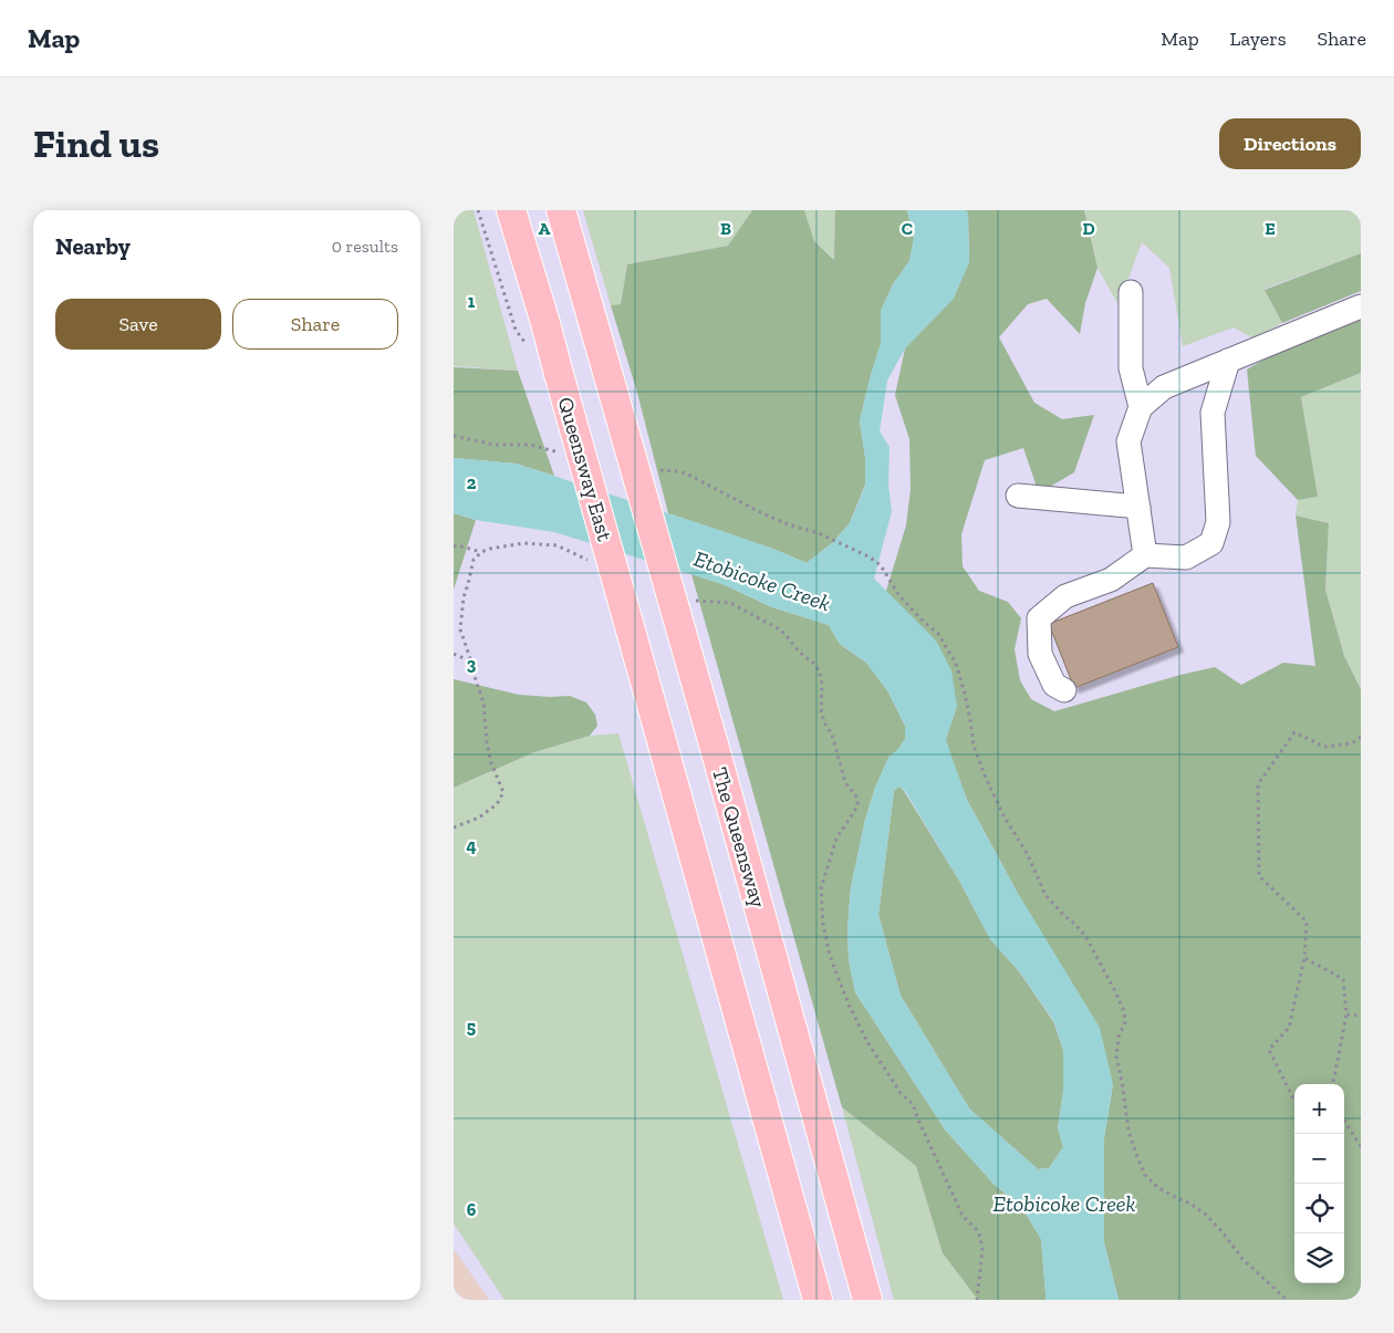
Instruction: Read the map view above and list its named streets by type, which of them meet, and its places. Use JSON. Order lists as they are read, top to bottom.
{
  "streets": {
    "main road": ["Queensway East", "The Queensway"]
  },
  "water": ["Etobicoke Creek"],
  "page": {
    "header": "Map",
    "nav": ["Map", "Layers", "Share"],
    "buttons": [
      "Directions",
      ["Save", "Share"]
    ],
    "title": "Find us",
    "heading": ["Nearby", "0 results"],
    "map_buttons": ["+", "−"]
  },
  "grid": {
    "columns": [
      "A",
      "B",
      "C",
      "D",
      "E"
    ],
    "rows": [
      "1",
      "2",
      "3",
      "4",
      "5",
      "6"
    ]
  }
}
